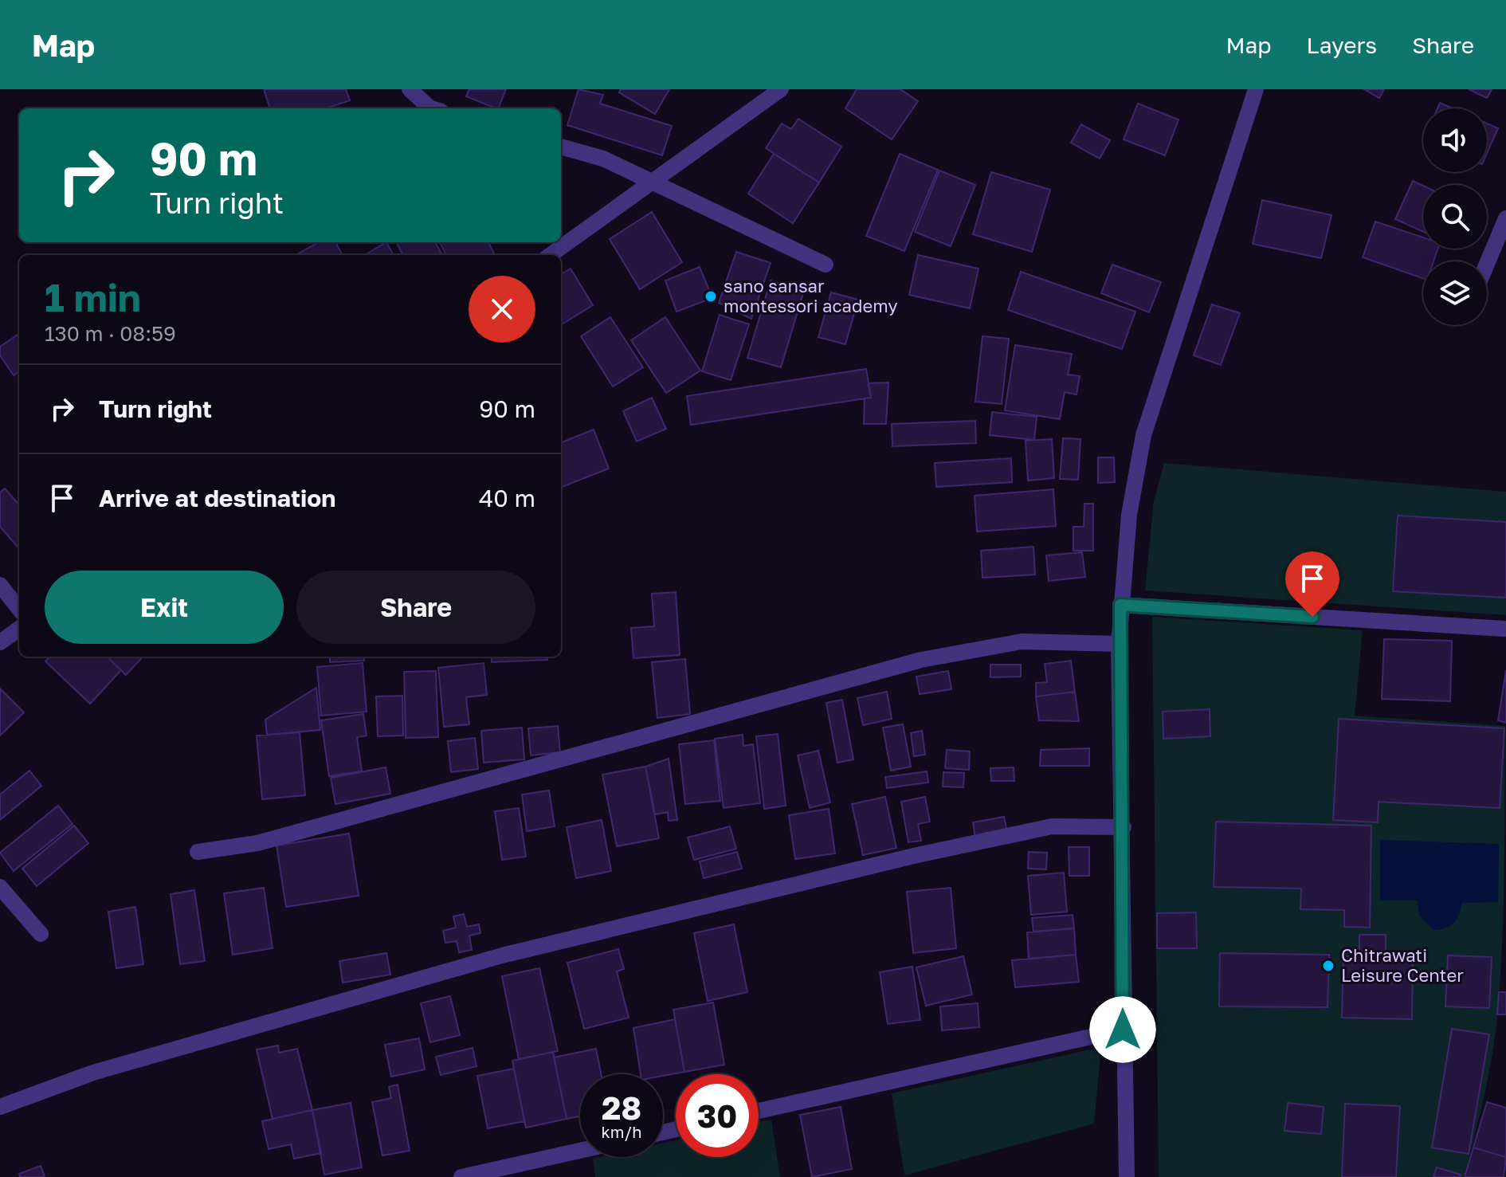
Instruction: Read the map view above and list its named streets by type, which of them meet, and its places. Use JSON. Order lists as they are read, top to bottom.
{
  "places": ["sano sansar montessori academy", "Chitrawati Leisure Center"],
  "page": {
    "header": "Map",
    "nav": ["Map", "Layers", "Share"],
    "turn": ["90 m", "Turn right"],
    "heading": ["1 min", "130 m · 08:59"],
    "list": [
      {
        "name": "Turn right",
        "value": "90 m"
      },
      {
        "name": "Arrive at destination",
        "value": "40 m"
      }
    ],
    "buttons": ["Exit", "Share"],
    "speed": "28 km/h",
    "limit": "30"
  }
}
